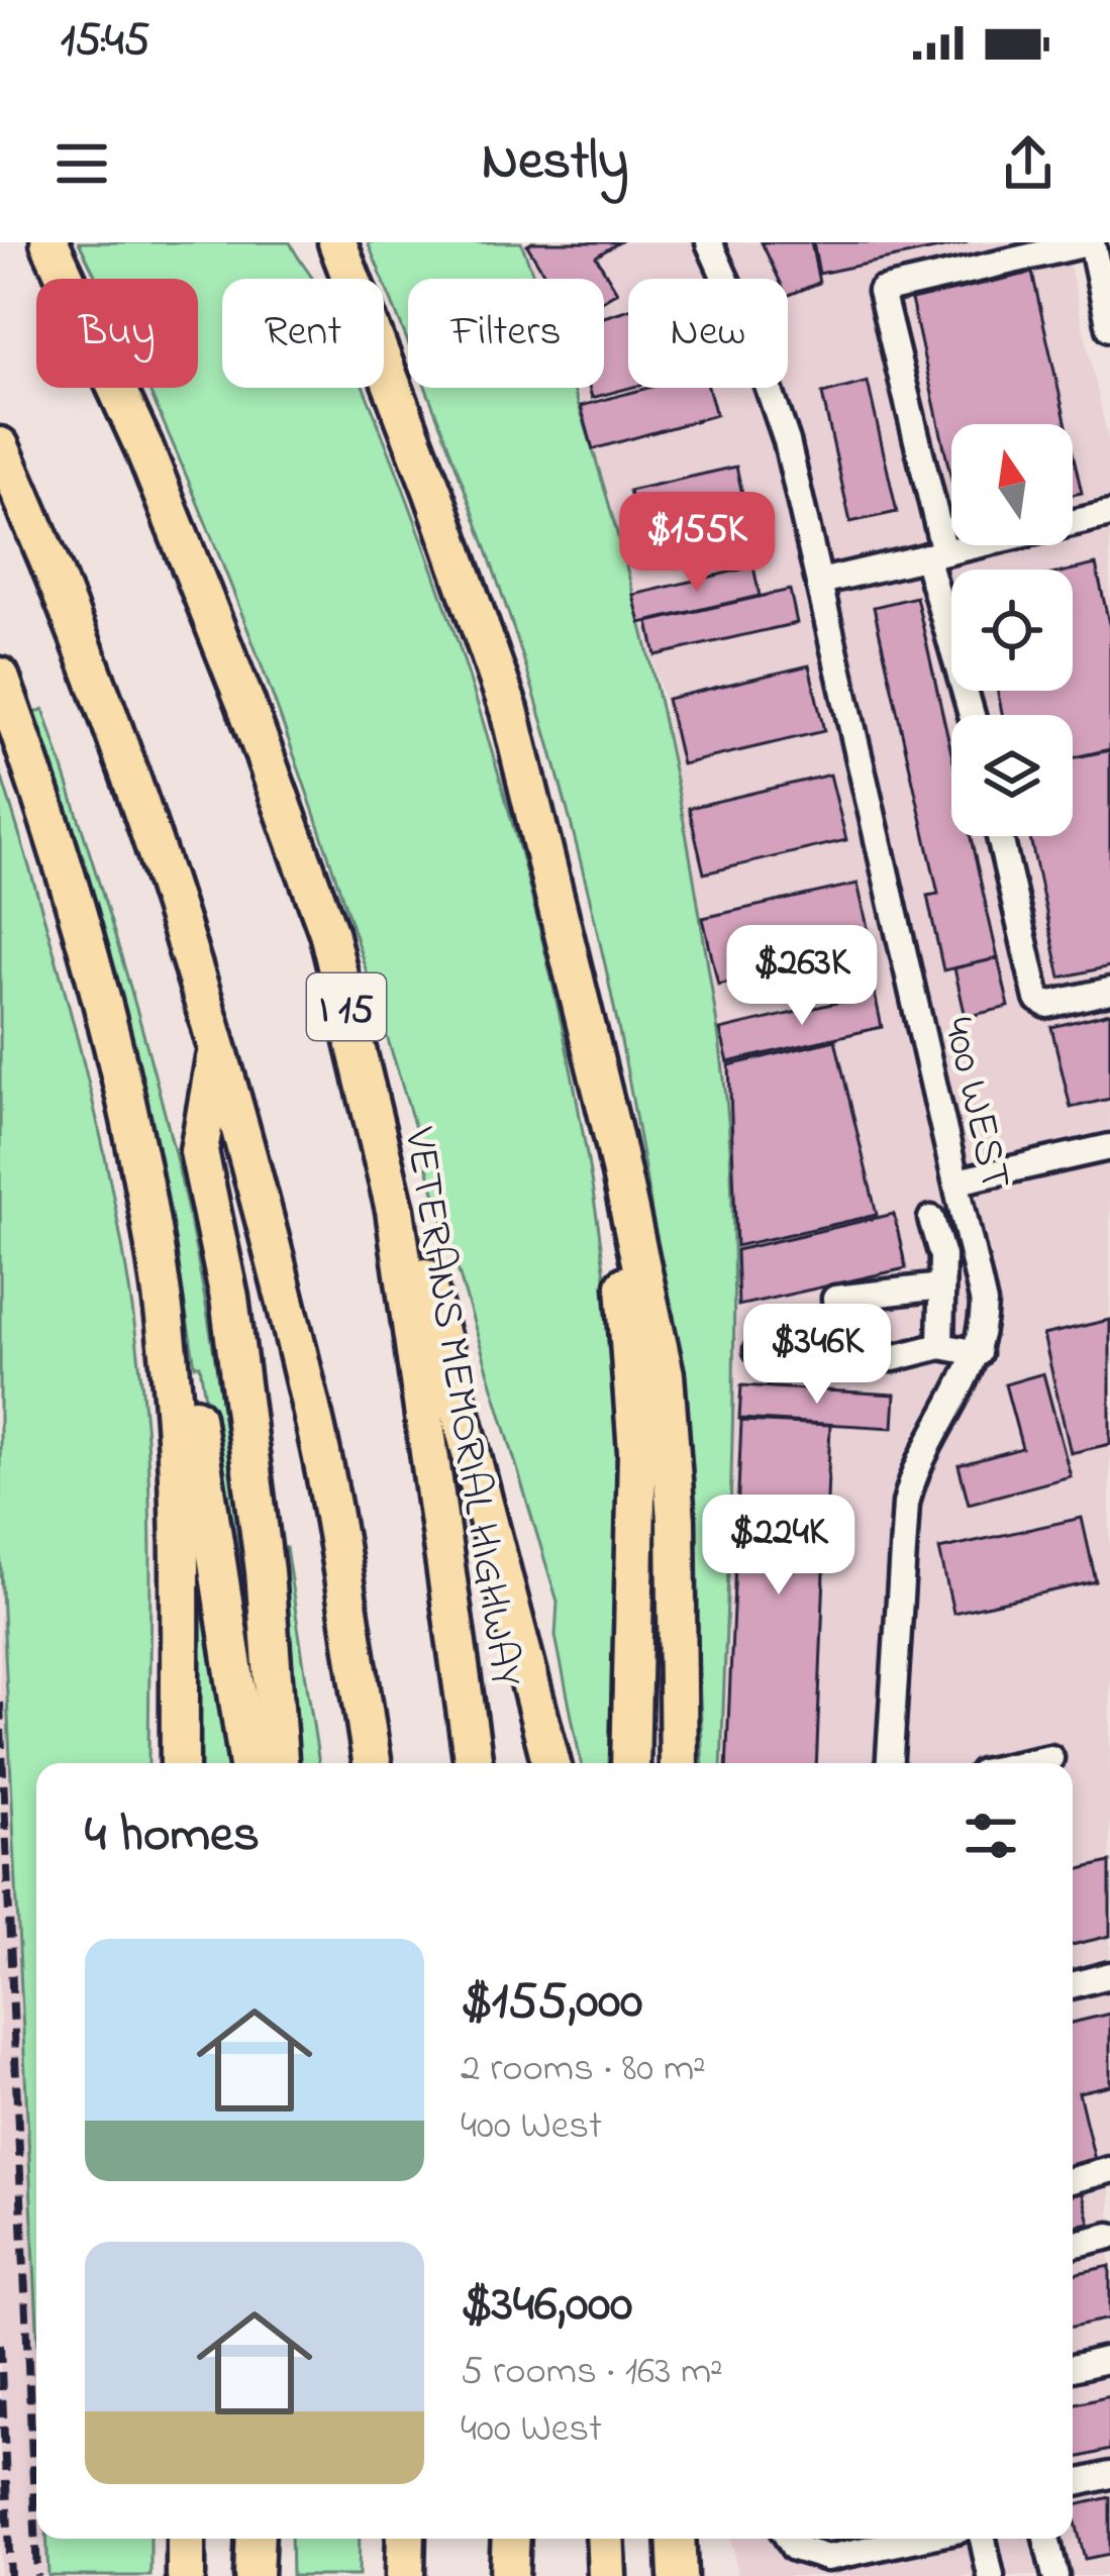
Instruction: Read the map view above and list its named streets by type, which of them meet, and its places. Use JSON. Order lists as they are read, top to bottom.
{
  "streets": {
    "highway": ["I 15", "VETERANS MEMORIAL HIGHWAY"],
    "street": ["400 WEST"]
  },
  "north": "top",
  "page": {
    "status": "15:45",
    "header": "Nestly",
    "chip": [
      "Buy",
      "Rent",
      "Filters",
      "New"
    ],
    "price": [
      "$155K",
      "$263K",
      "$346K",
      "$224K"
    ],
    "heading": "4 homes",
    "list": [
      {
        "name": "$155,000",
        "note": "2 rooms · 80 m² · 400 West"
      },
      {
        "name": "$346,000",
        "note": "5 rooms · 163 m² · 400 West"
      }
    ]
  }
}
